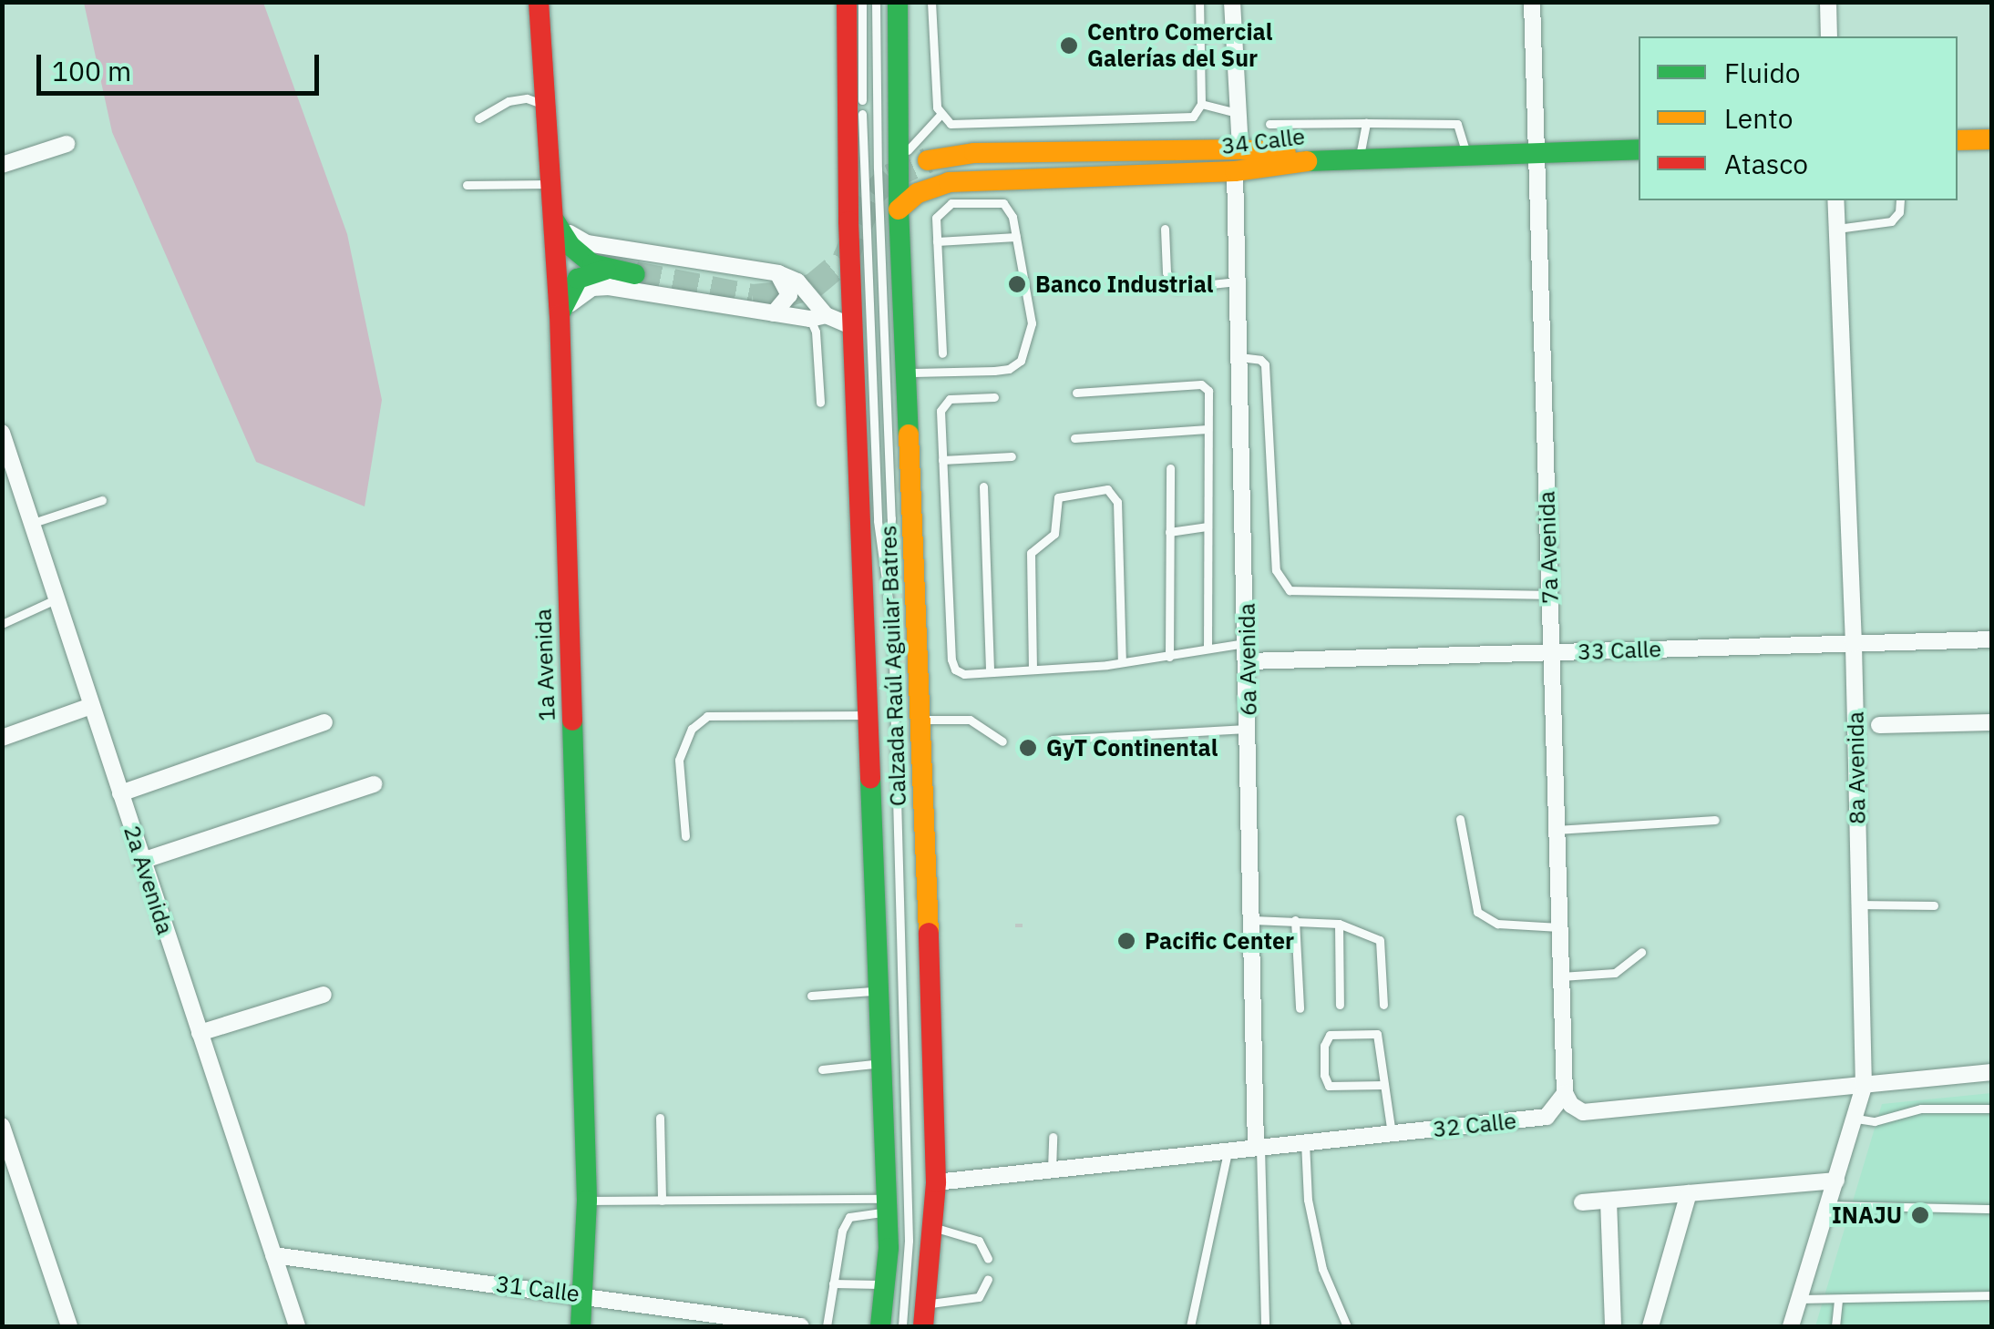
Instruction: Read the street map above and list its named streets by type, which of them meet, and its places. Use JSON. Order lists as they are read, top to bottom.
{
  "streets": {
    "main road": ["34 Calle", "1a Avenida", "Calzada Raúl Aguilar Batres"],
    "street": [
      "7a Avenida",
      "33 Calle",
      "6a Avenida",
      "8a Avenida",
      "2a Avenida",
      "32 Calle",
      "31 Calle"
    ]
  },
  "crossings": [
    ["34 Calle", "7a Avenida"],
    ["34 Calle", "6a Avenida"],
    ["34 Calle", "Calzada Raúl Aguilar Batres"],
    ["7a Avenida", "33 Calle"],
    ["7a Avenida", "32 Calle"],
    ["33 Calle", "6a Avenida"],
    ["33 Calle", "8a Avenida"],
    ["6a Avenida", "32 Calle"],
    ["1a Avenida", "31 Calle"],
    ["Calzada Raúl Aguilar Batres", "32 Calle"],
    ["2a Avenida", "31 Calle"]
  ],
  "places": [
    "Centro Comercial Galerías del Sur",
    "Banco Industrial",
    "GyT Continental",
    "Pacific Center",
    "INAJU"
  ],
  "legend": ["Fluido", "Lento", "Atasco"],
  "scale_bar": "100 m"
}
